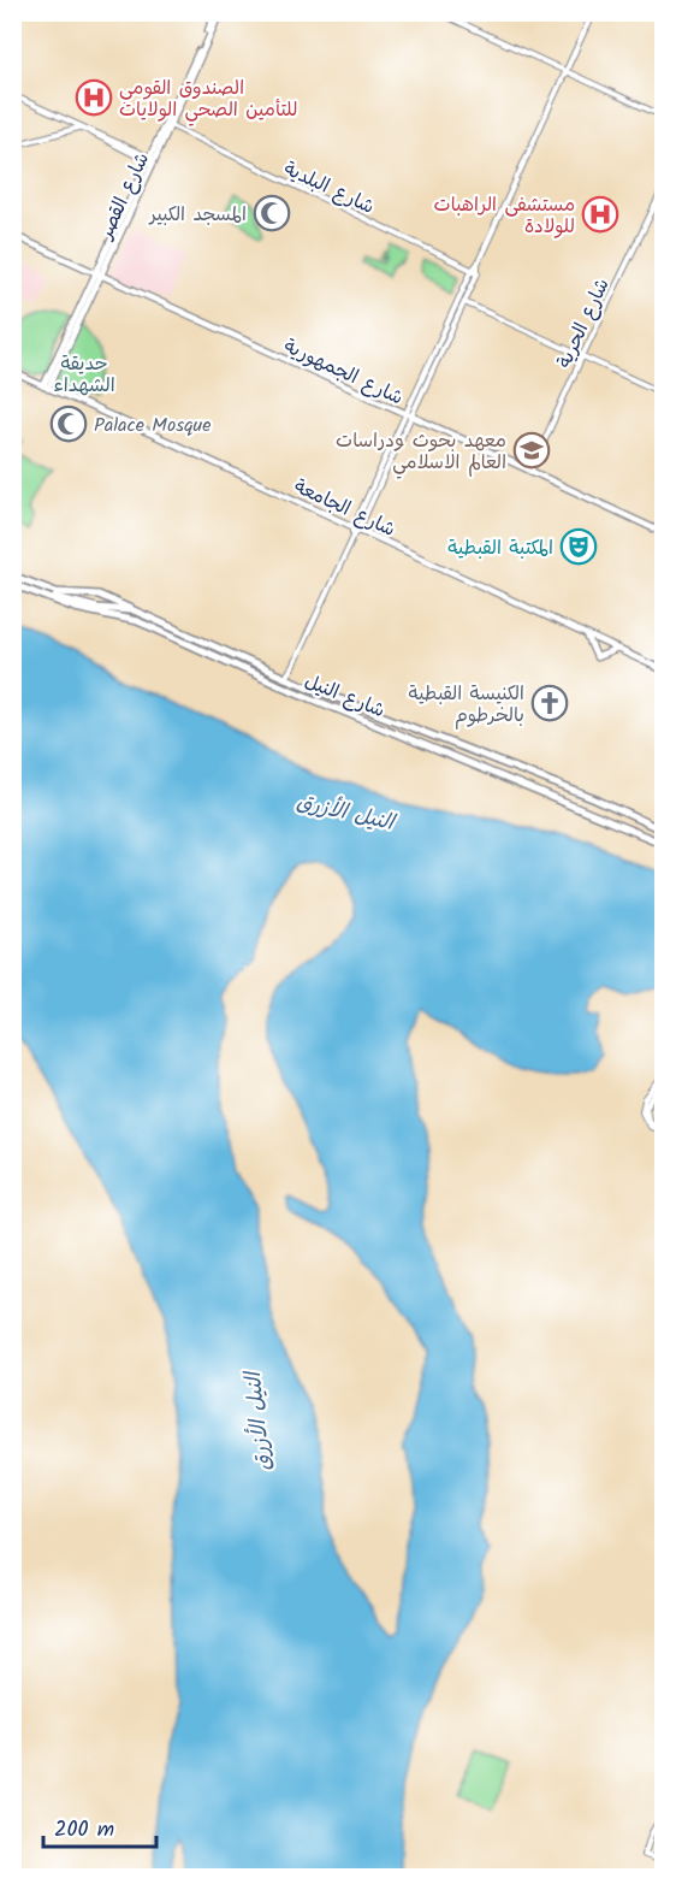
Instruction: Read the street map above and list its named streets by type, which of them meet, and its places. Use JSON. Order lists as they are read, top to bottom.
{
  "streets": {
    "main road": [
      "شارع القصر",
      "شارع الجمهورية",
      "شارع الجامعة",
      "شارع النيل"
    ],
    "street": ["شارع البلدية", "شارع الحرية"]
  },
  "crossings": [
    ["شارع البلدية", "شارع القصر"],
    ["شارع القصر", "شارع الجمهورية"],
    ["شارع القصر", "شارع الجامعة"],
    ["شارع الحرية", "شارع الجمهورية"]
  ],
  "water": ["النيل الأزرق"],
  "parks": ["حديقة الشهداء"],
  "places": {
    "hospital": ["الصندوق القومي للتأمين الصحي الولايات", "مستشفى الراهبات للولادة"],
    "mosque": ["المسجد الكبير", "Palace Mosque"],
    "school or university": ["معهد بحوث ودراسات العالم الاسلامي"],
    "theatre": ["المكتبة القبطية"],
    "church": ["الكنيسة القبطية بالخرطوم"]
  },
  "scale_bar": "200 m"
}
